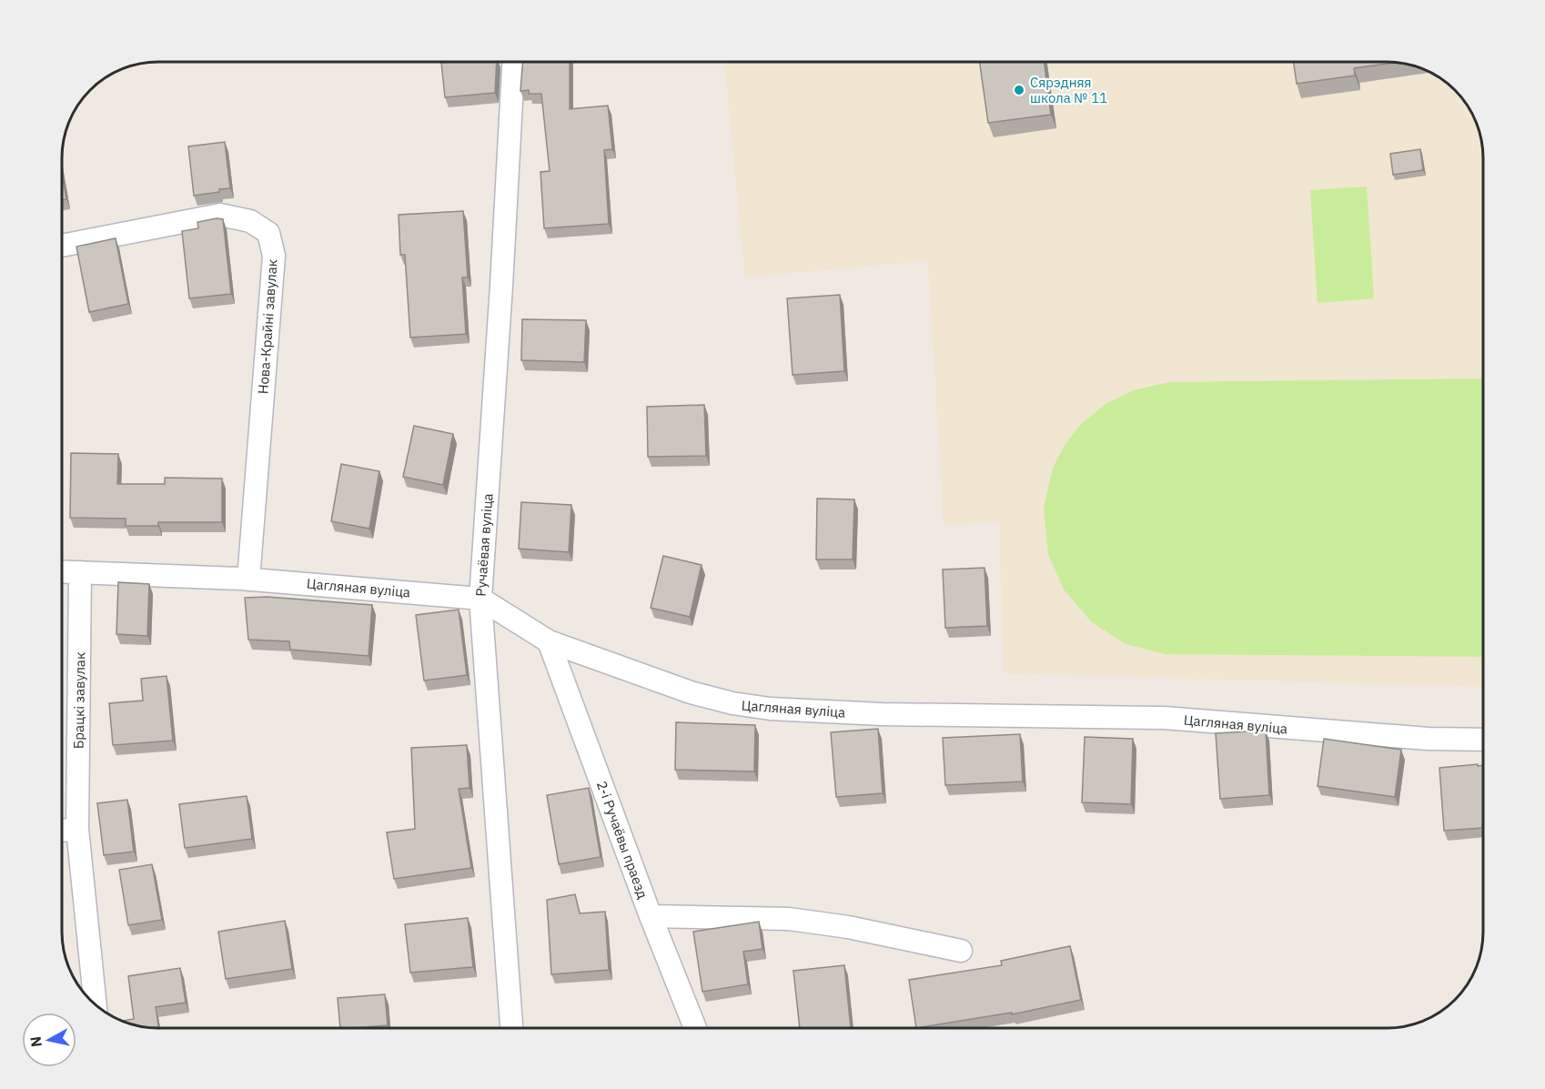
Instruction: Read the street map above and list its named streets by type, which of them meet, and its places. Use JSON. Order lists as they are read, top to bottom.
{
  "streets": {
    "street": [
      "Нова-Крайні завулак",
      "Ручаёвая вуліца",
      "Цагляная вуліца",
      "Брацкі завулак",
      "2-і Ручаёвы праезд"
    ]
  },
  "crossings": [
    ["Нова-Крайні завулак", "Цагляная вуліца"],
    ["Ручаёвая вуліца", "Цагляная вуліца"],
    ["Цагляная вуліца", "Брацкі завулак"],
    ["Цагляная вуліца", "2-і Ручаёвы праезд"]
  ],
  "places": ["Сярэдняя школа № 11"],
  "north": "left"
}
